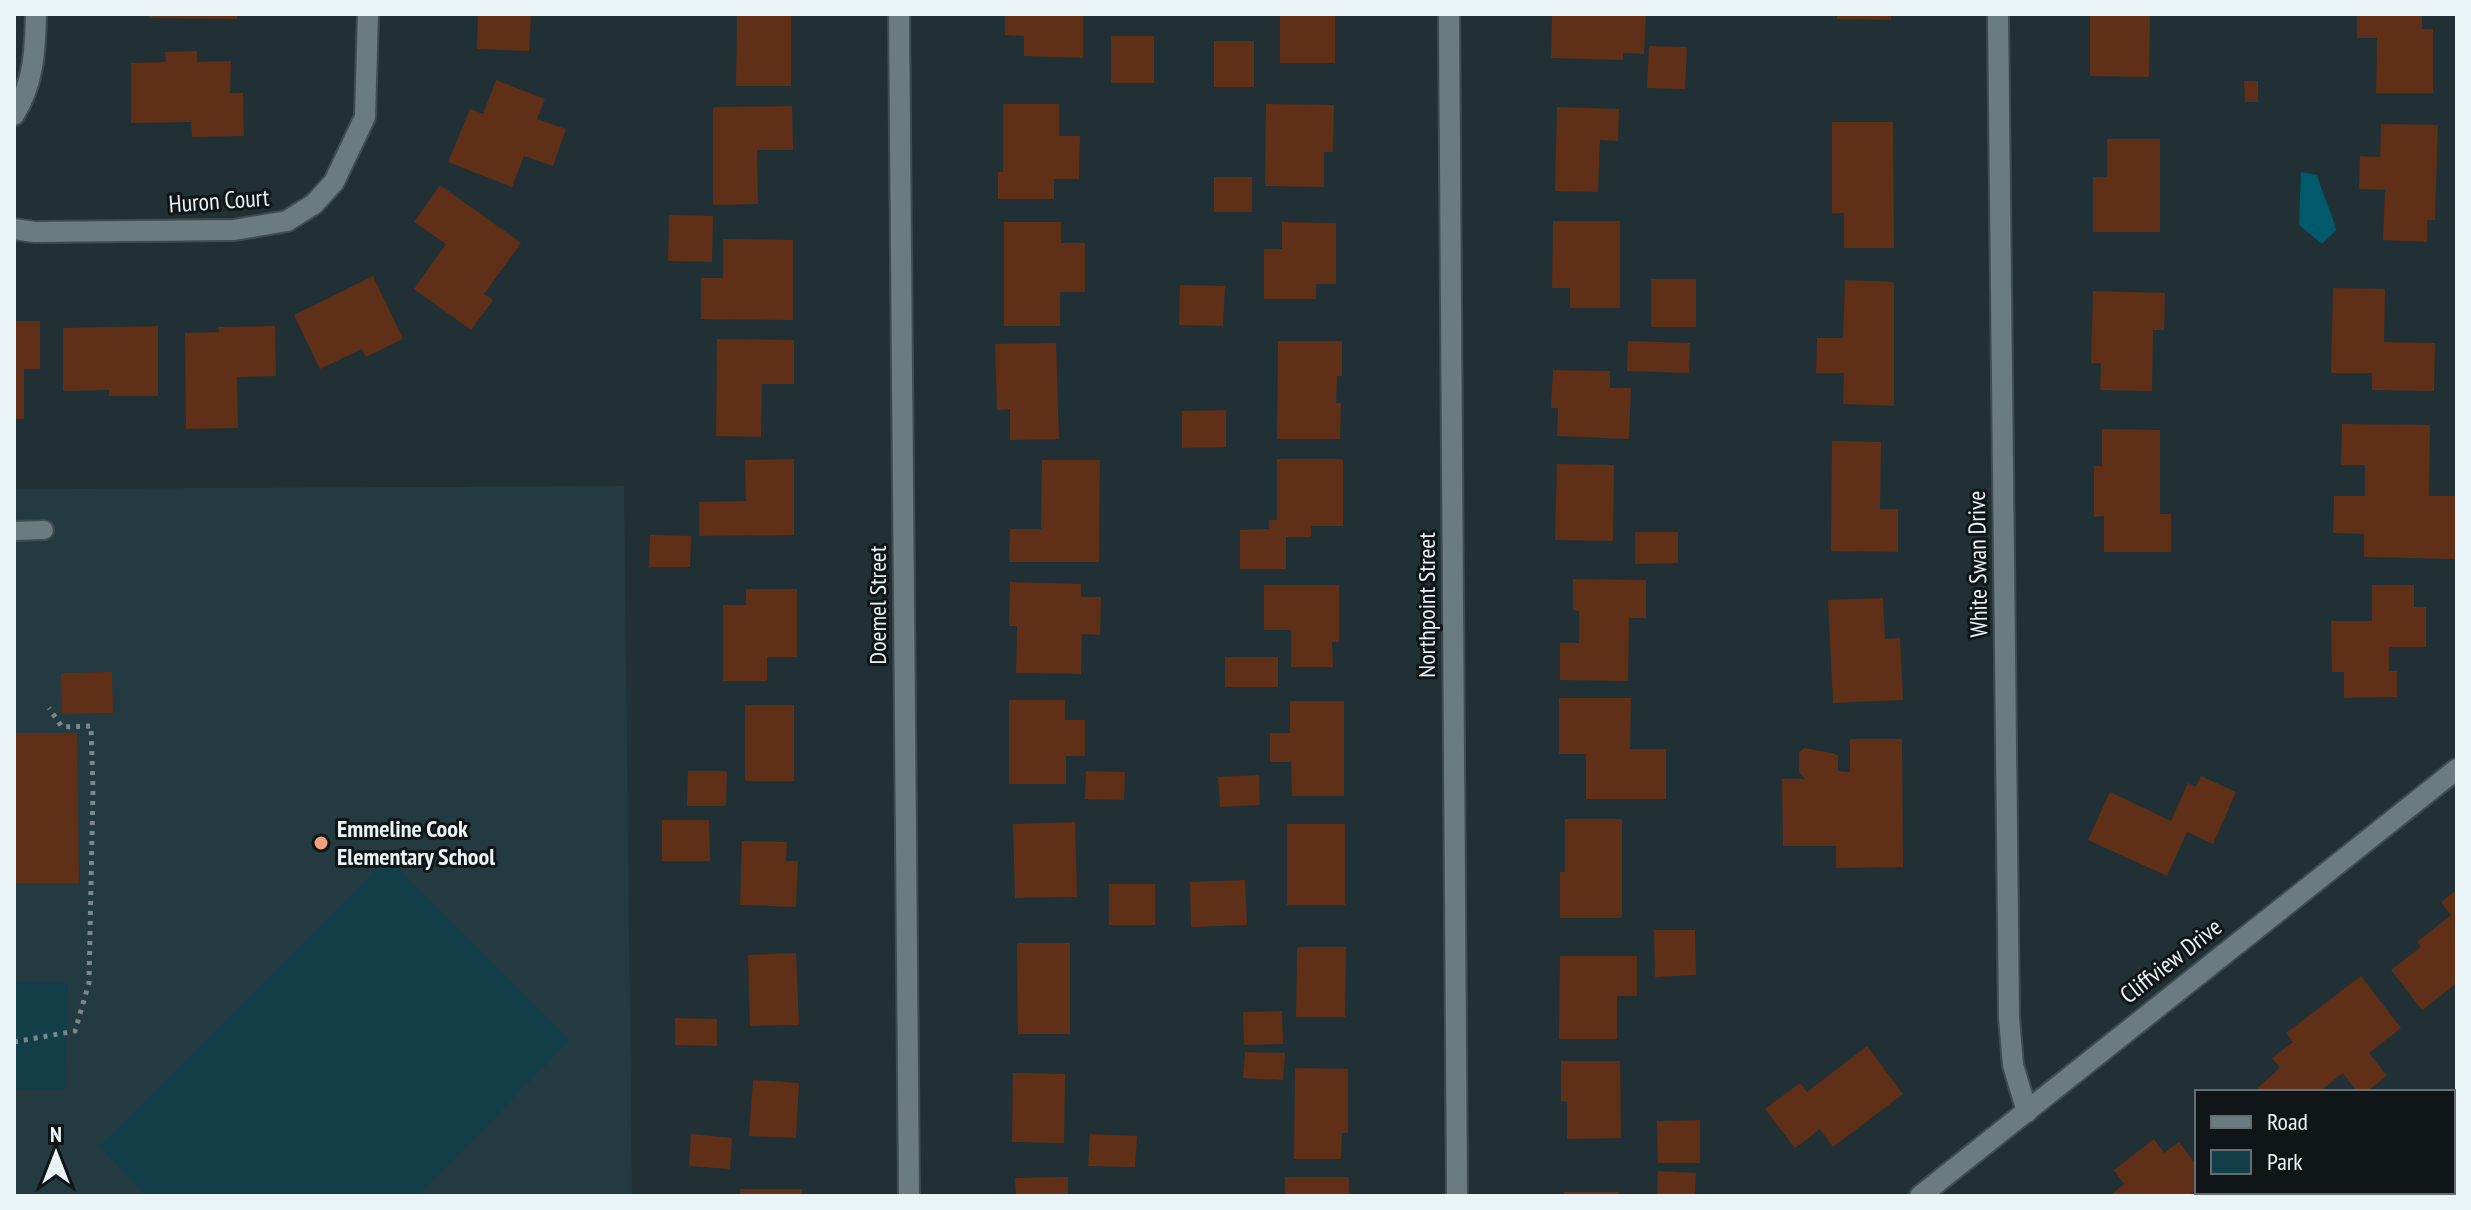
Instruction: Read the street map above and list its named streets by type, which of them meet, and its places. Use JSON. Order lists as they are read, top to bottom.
{
  "streets": {
    "street": [
      "Huron Court",
      "White Swan Drive",
      "Doemel Street",
      "Northpoint Street",
      "Cliffview Drive"
    ]
  },
  "crossings": [
    ["White Swan Drive", "Cliffview Drive"]
  ],
  "places": ["Emmeline Cook Elementary School"],
  "legend": ["Road", "Park"],
  "north": "top"
}
